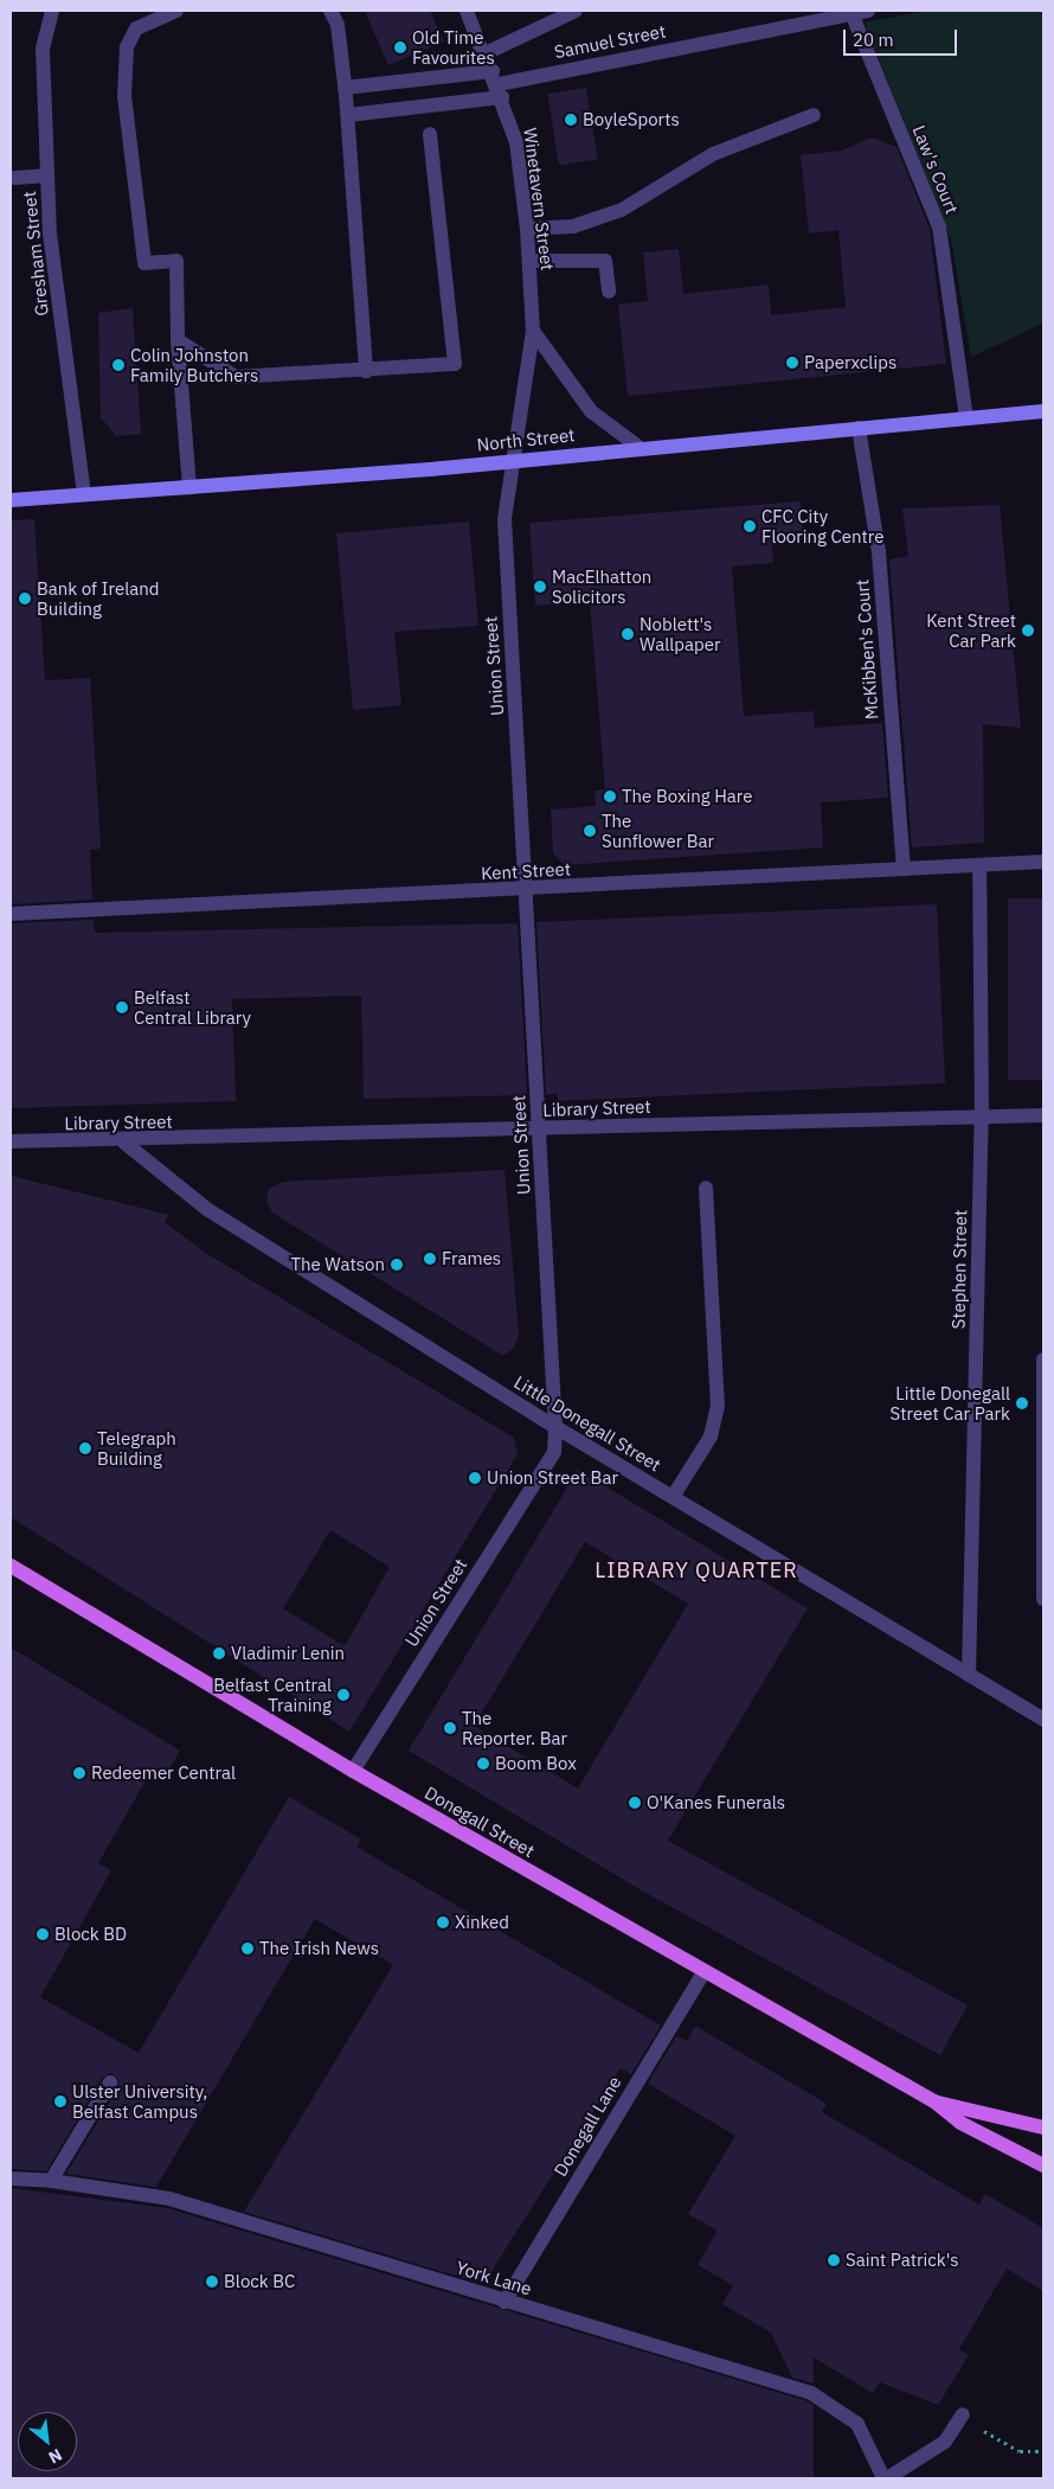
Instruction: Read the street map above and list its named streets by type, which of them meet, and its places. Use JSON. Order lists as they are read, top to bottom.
{
  "streets": {
    "main road": ["North Street", "Donegall Street"],
    "street": [
      "Samuel Street",
      "Law's Court",
      "Winetavern Street",
      "Gresham Street",
      "McKibben's Court",
      "Union Street",
      "Kent Street",
      "Library Street",
      "Stephen Street",
      "Little Donegall Street",
      "Donegall Lane",
      "York Lane"
    ]
  },
  "crossings": [
    ["Samuel Street", "Law's Court"],
    ["Samuel Street", "Winetavern Street"],
    ["Law's Court", "North Street"],
    ["Winetavern Street", "North Street"],
    ["Winetavern Street", "Union Street"],
    ["Gresham Street", "North Street"],
    ["North Street", "McKibben's Court"],
    ["North Street", "Union Street"],
    ["McKibben's Court", "Kent Street"],
    ["Union Street", "Kent Street"],
    ["Union Street", "Library Street"],
    ["Union Street", "Little Donegall Street"],
    ["Union Street", "Donegall Street"],
    ["Kent Street", "Stephen Street"],
    ["Library Street", "Stephen Street"],
    ["Library Street", "Little Donegall Street"],
    ["Stephen Street", "Little Donegall Street"],
    ["Donegall Street", "Donegall Lane"],
    ["Donegall Lane", "York Lane"]
  ],
  "districts": ["LIBRARY QUARTER"],
  "places": [
    "Old Time Favourites",
    "BoyleSports",
    "Paperxclips",
    "Colin Johnston Family Butchers",
    "CFC City Flooring Centre",
    "MacElhatton Solicitors",
    "Bank of Ireland Building",
    "Kent Street Car Park",
    "Noblett's Wallpaper",
    "The Boxing Hare",
    "The Sunflower Bar",
    "Belfast Central Library",
    "Frames",
    "The Watson",
    "Little Donegall Street Car Park",
    "Telegraph Building",
    "Union Street Bar",
    "Vladimir Lenin",
    "Belfast Central Training",
    "The Reporter. Bar",
    "Boom Box",
    "Redeemer Central",
    "O'Kanes Funerals",
    "Xinked",
    "Block BD",
    "The Irish News",
    "Ulster University, Belfast Campus",
    "Saint Patrick's",
    "Block BC"
  ],
  "scale_bar": "20 m",
  "north": "bottom right"
}
